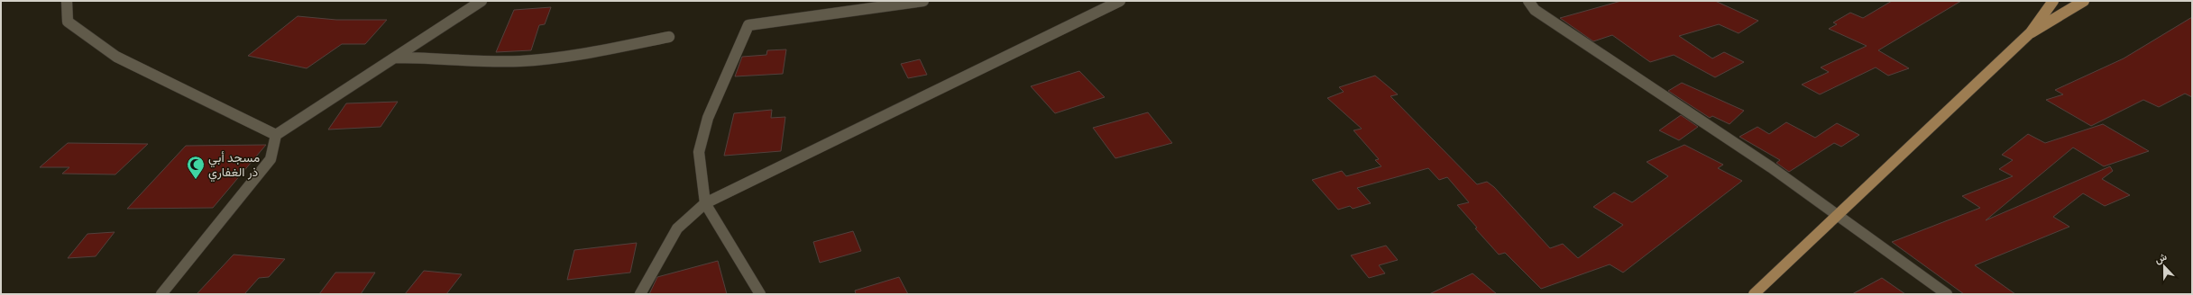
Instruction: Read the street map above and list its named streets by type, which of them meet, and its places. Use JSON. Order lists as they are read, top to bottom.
{
  "places": {
    "mosque": ["مسجد أبي ذر الغفاري"]
  },
  "north": "top"
}
